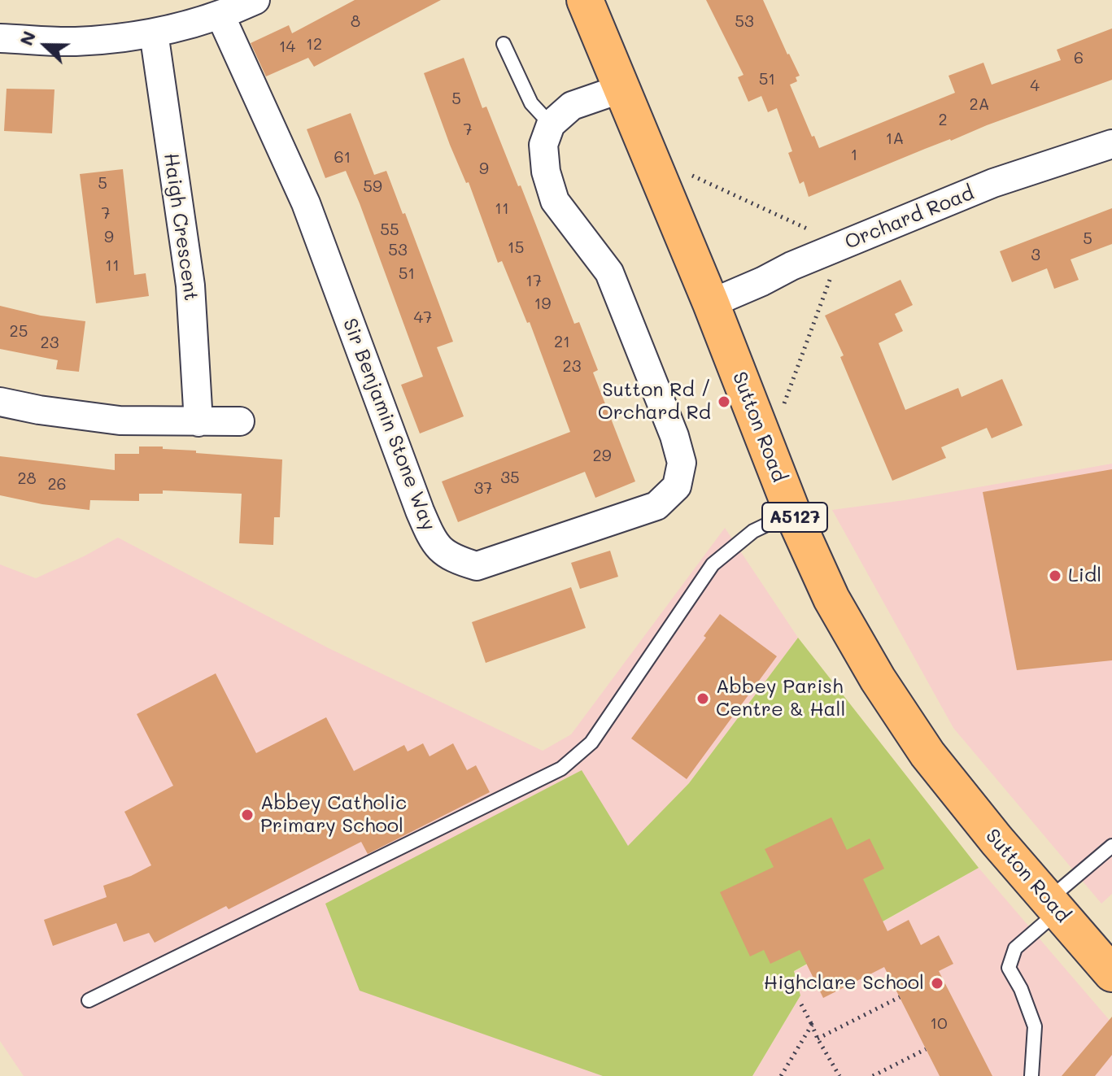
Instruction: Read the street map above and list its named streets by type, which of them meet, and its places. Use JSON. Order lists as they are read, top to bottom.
{
  "streets": {
    "main road": ["Sutton Road", "A5127"],
    "street": ["Orchard Road", "Haigh Crescent", "Sir Benjamin Stone Way"]
  },
  "crossings": [
    ["Orchard Road", "Sutton Road"]
  ],
  "places": [
    "Sutton Rd / Orchard Rd",
    "Lidl",
    "Abbey Parish Centre & Hall",
    "Abbey Catholic Primary School",
    "Highclare School"
  ],
  "house_numbers": [
    "8",
    "53",
    "12",
    "14",
    "6",
    "51",
    "4",
    "5",
    "2A",
    "2",
    "7",
    "1A",
    "1",
    "61",
    "9",
    "5",
    "59",
    "11",
    "7",
    "55",
    "9",
    "5",
    "15",
    "53",
    "3",
    "11",
    "51",
    "17",
    "19",
    "47",
    "25",
    "21",
    "23",
    "23",
    "29",
    "35",
    "28",
    "26",
    "37",
    "10"
  ],
  "north": "left"
}
